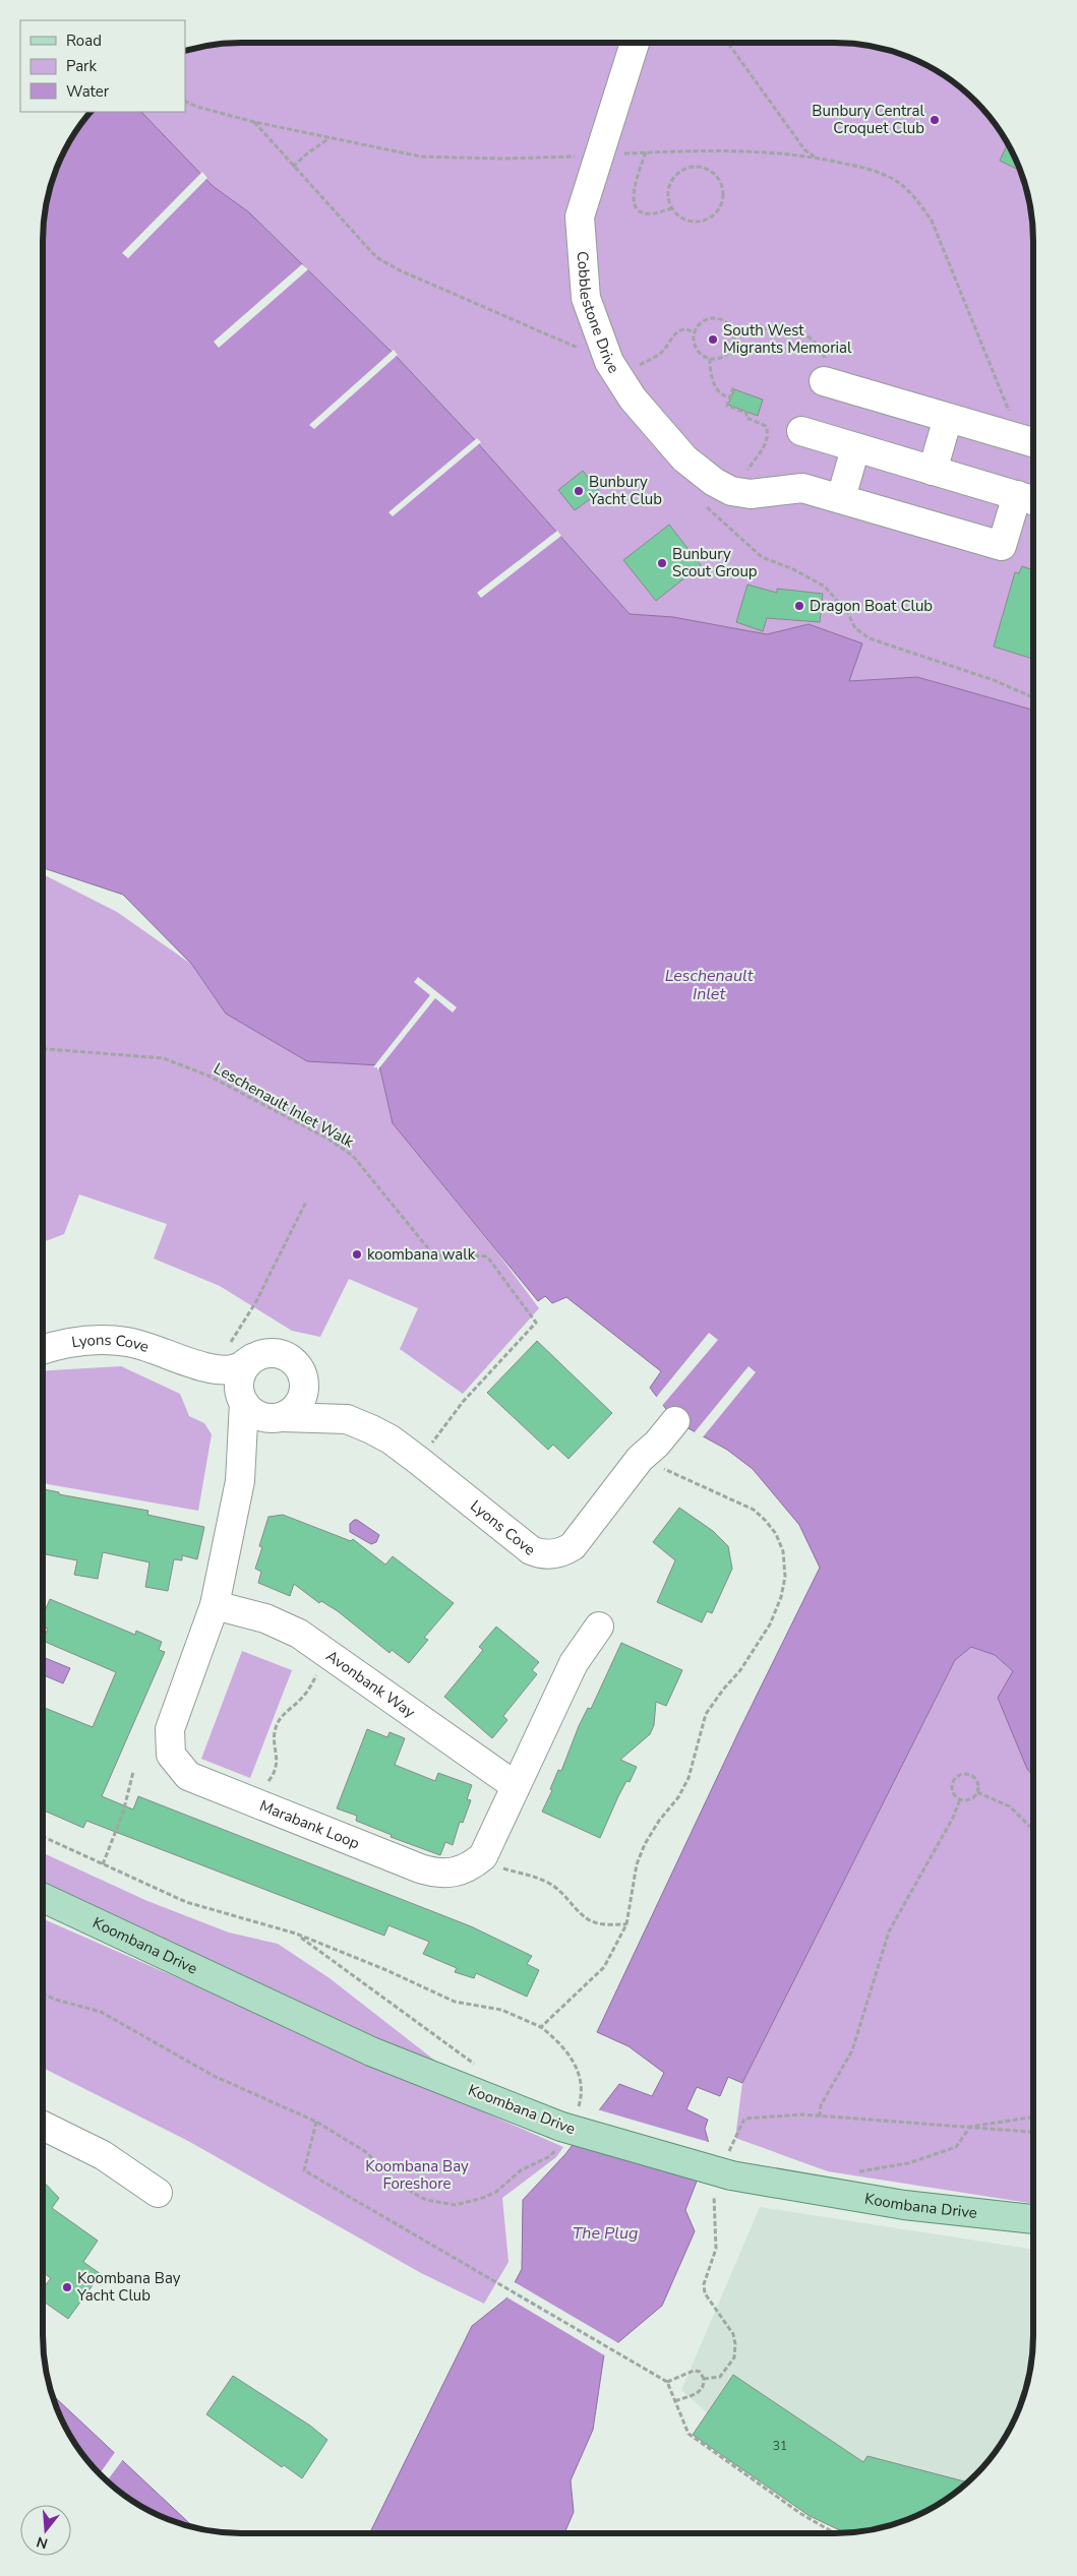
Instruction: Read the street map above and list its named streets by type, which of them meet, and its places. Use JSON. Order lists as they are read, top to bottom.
{
  "streets": {
    "main road": ["Koombana Drive"],
    "street": [
      "Cobblestone Drive",
      "Lyons Cove",
      "Avonbank Way",
      "Marabank Loop"
    ],
    "path": ["Leschenault Inlet Walk"]
  },
  "crossings": [
    ["Leschenault Inlet Walk", "Lyons Cove"],
    ["Lyons Cove", "Marabank Loop"],
    ["Avonbank Way", "Marabank Loop"]
  ],
  "water": ["Leschenault Inlet", "The Plug"],
  "parks": ["Koombana Bay Foreshore"],
  "places": [
    "Bunbury Central Croquet Club",
    "South West Migrants Memorial",
    "Bunbury Yacht Club",
    "Bunbury Scout Group",
    "Dragon Boat Club",
    "koombana walk",
    "Koombana Bay Yacht Club"
  ],
  "house_numbers": ["31"],
  "legend": ["Road", "Park", "Water"],
  "north": "bottom"
}
